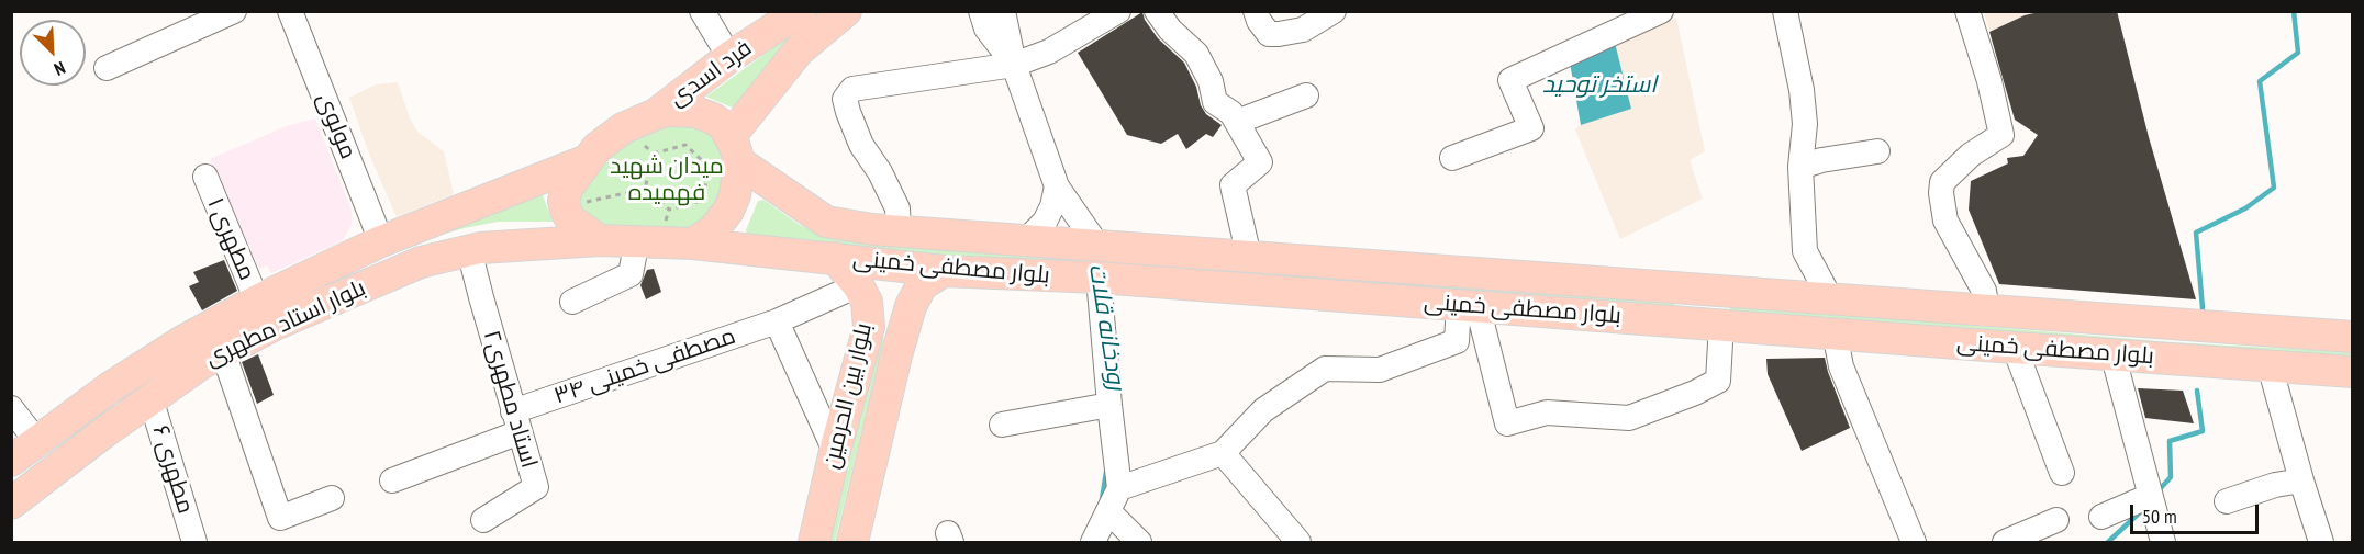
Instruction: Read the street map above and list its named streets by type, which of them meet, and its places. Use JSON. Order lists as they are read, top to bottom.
{
  "streets": {
    "main road": [
      "فرد اسدی",
      "بلوار مصطفی خمینی",
      "بلوار استاد مطهری",
      "بلوار بین الحرمین"
    ],
    "street": [
      "مولوی",
      "مطهری ۱",
      "مصطفی خمینی ۳۴",
      "استاد مطهری۲",
      "مطهری ۶"
    ]
  },
  "crossings": [
    ["فرد اسدی", "بلوار مصطفی خمینی"],
    ["مولوی", "بلوار استاد مطهری"],
    ["مطهری ۱", "بلوار استاد مطهری"],
    ["بلوار مصطفی خمینی", "بلوار بین الحرمین"],
    ["بلوار استاد مطهری", "استاد مطهری۲"],
    ["بلوار استاد مطهری", "مطهری ۶"],
    ["مصطفی خمینی ۳۴", "بلوار بین الحرمین"],
    ["مصطفی خمینی ۳۴", "استاد مطهری۲"]
  ],
  "water": ["استخر توحید", "رودخانه قلات"],
  "parks": ["میدان شهید فهمیده"],
  "scale_bar": "50 m",
  "north": "bottom right"
}
